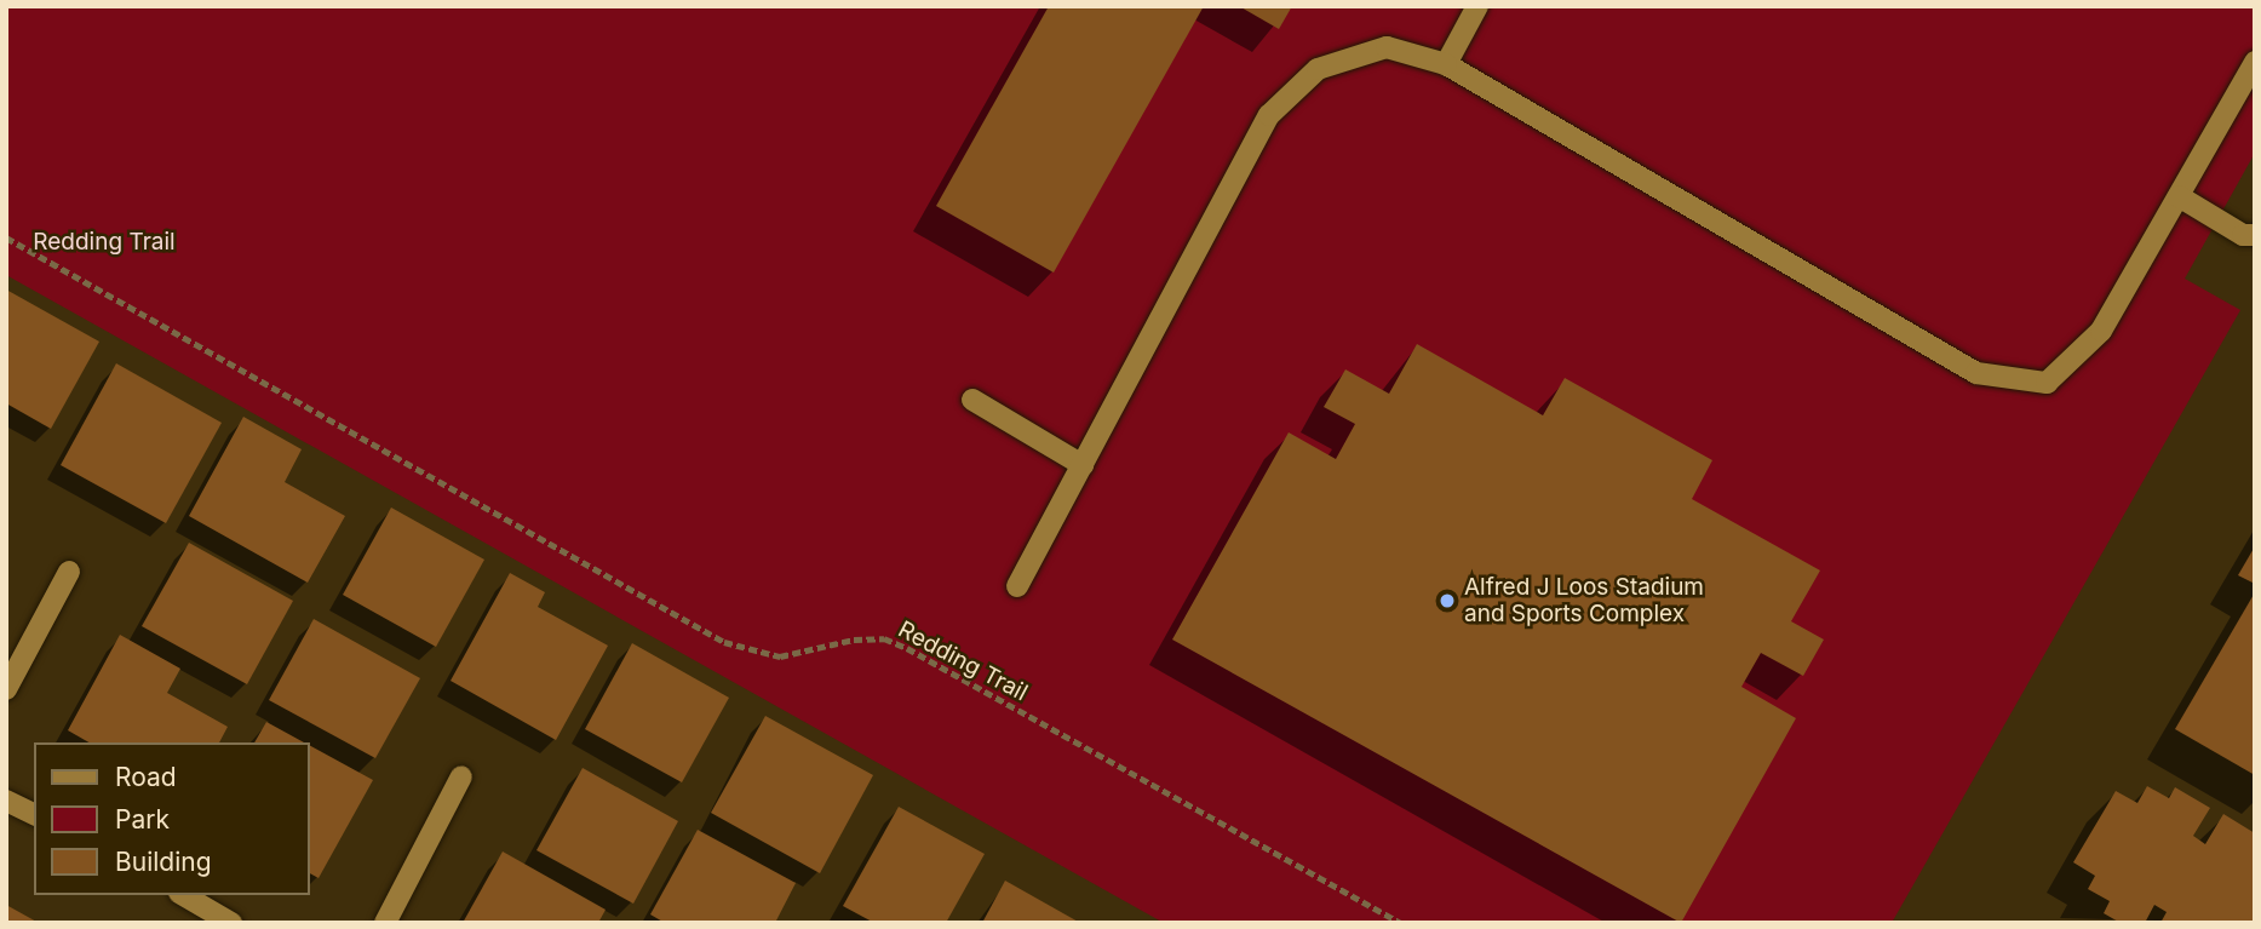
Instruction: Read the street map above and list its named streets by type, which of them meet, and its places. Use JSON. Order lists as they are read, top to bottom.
{
  "streets": {
    "path": ["Redding Trail"]
  },
  "parks": ["Redding Trail"],
  "places": ["Alfred J Loos Stadium and Sports Complex"],
  "legend": ["Road", "Park", "Building"]
}
